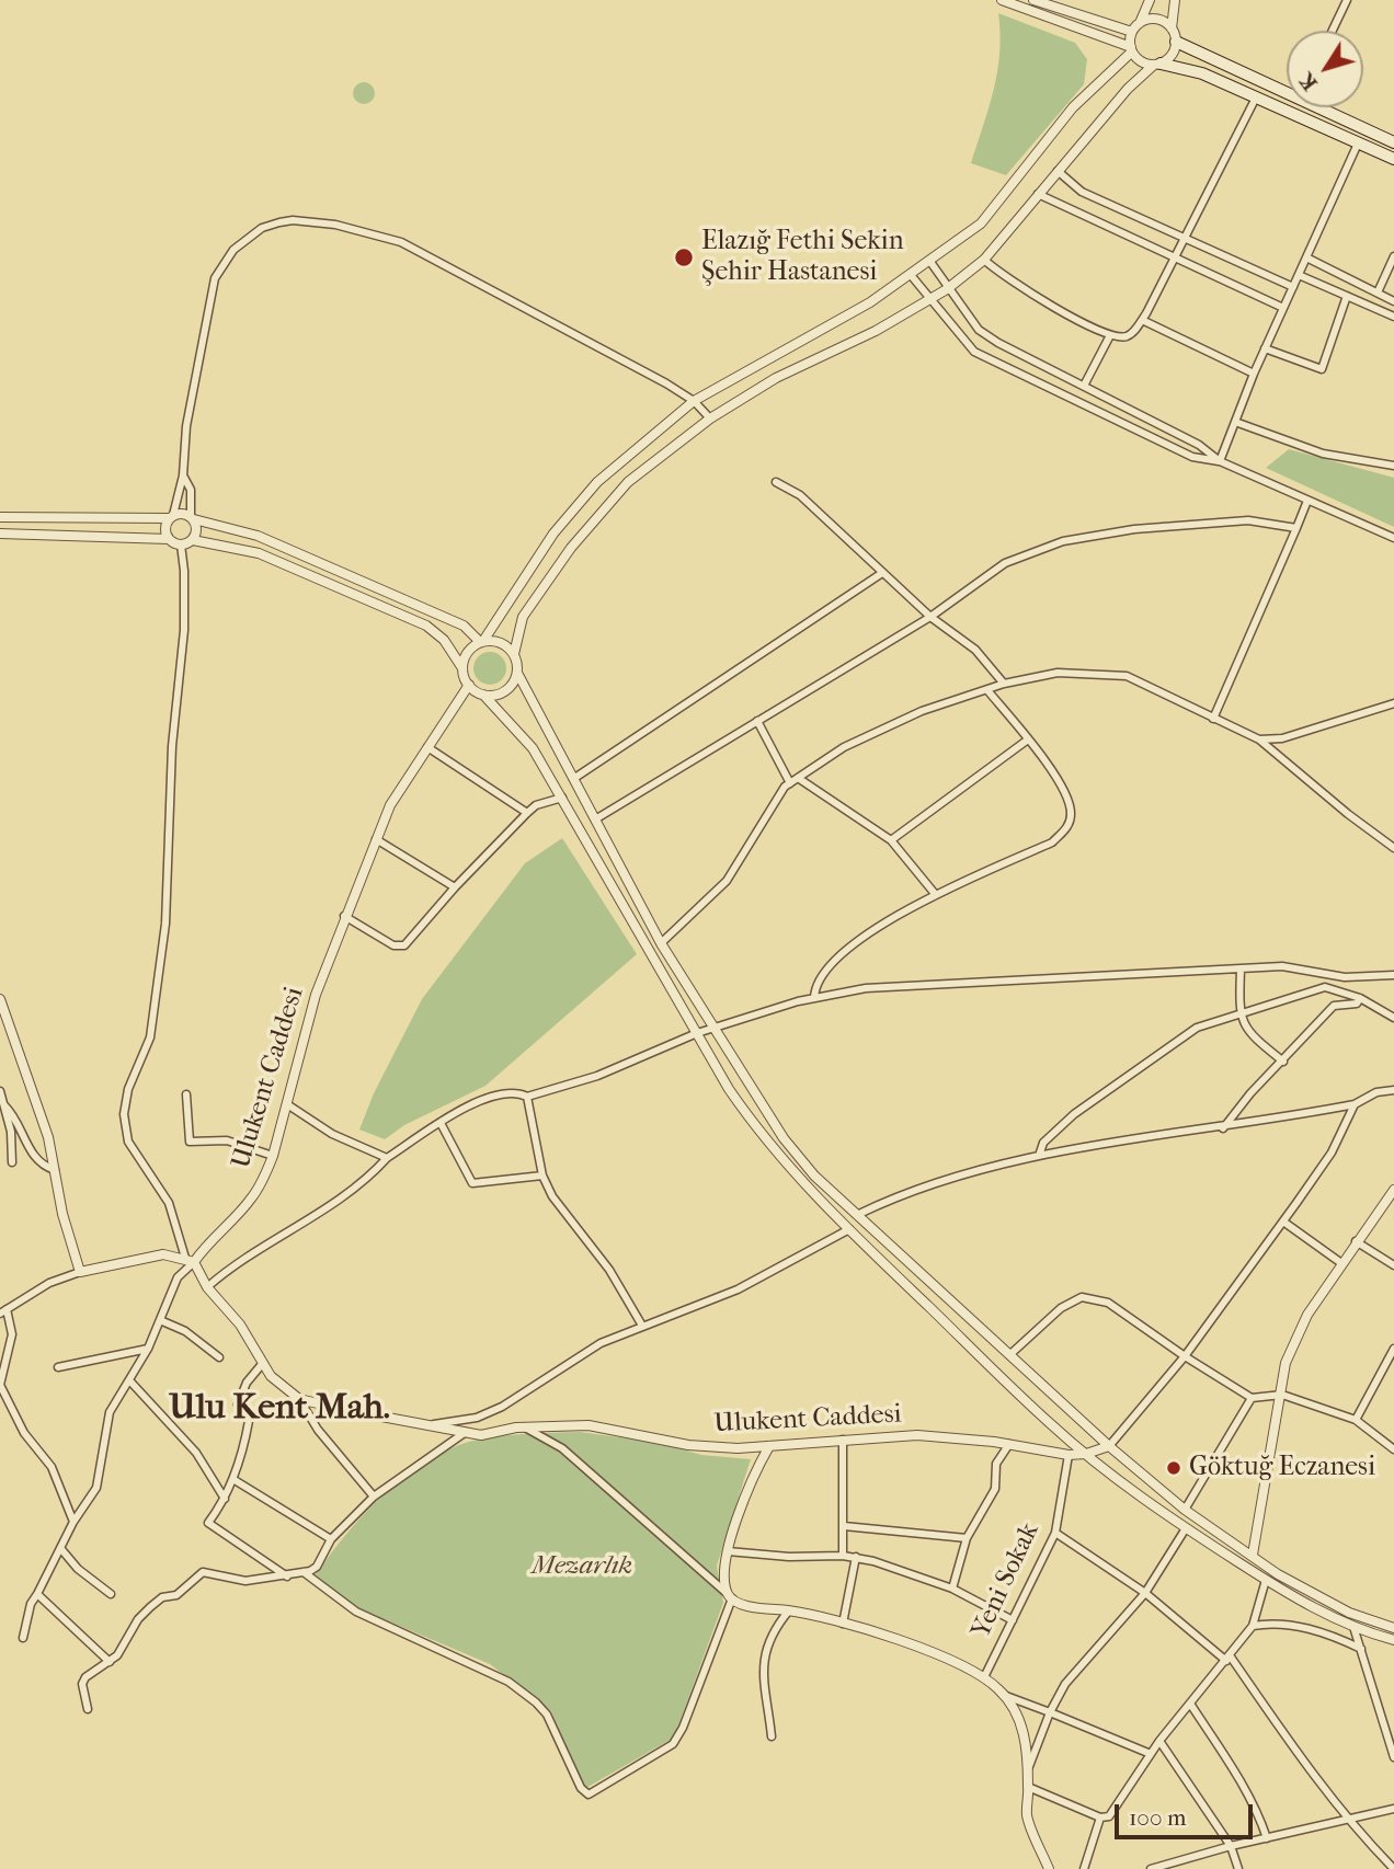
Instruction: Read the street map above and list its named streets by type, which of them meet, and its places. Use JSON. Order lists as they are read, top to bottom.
{
  "streets": {
    "street": ["Ulukent Caddesi", "Yeni Sokak"]
  },
  "crossings": [
    ["Ulukent Caddesi", "Yeni Sokak"]
  ],
  "districts": ["Ulu Kent Mah."],
  "parks": ["Mezarlık"],
  "places": ["Elazığ Fethi Sekin Şehir Hastanesi", "Göktuğ Eczanesi"],
  "scale_bar": "100 m",
  "north": "bottom left"
}
